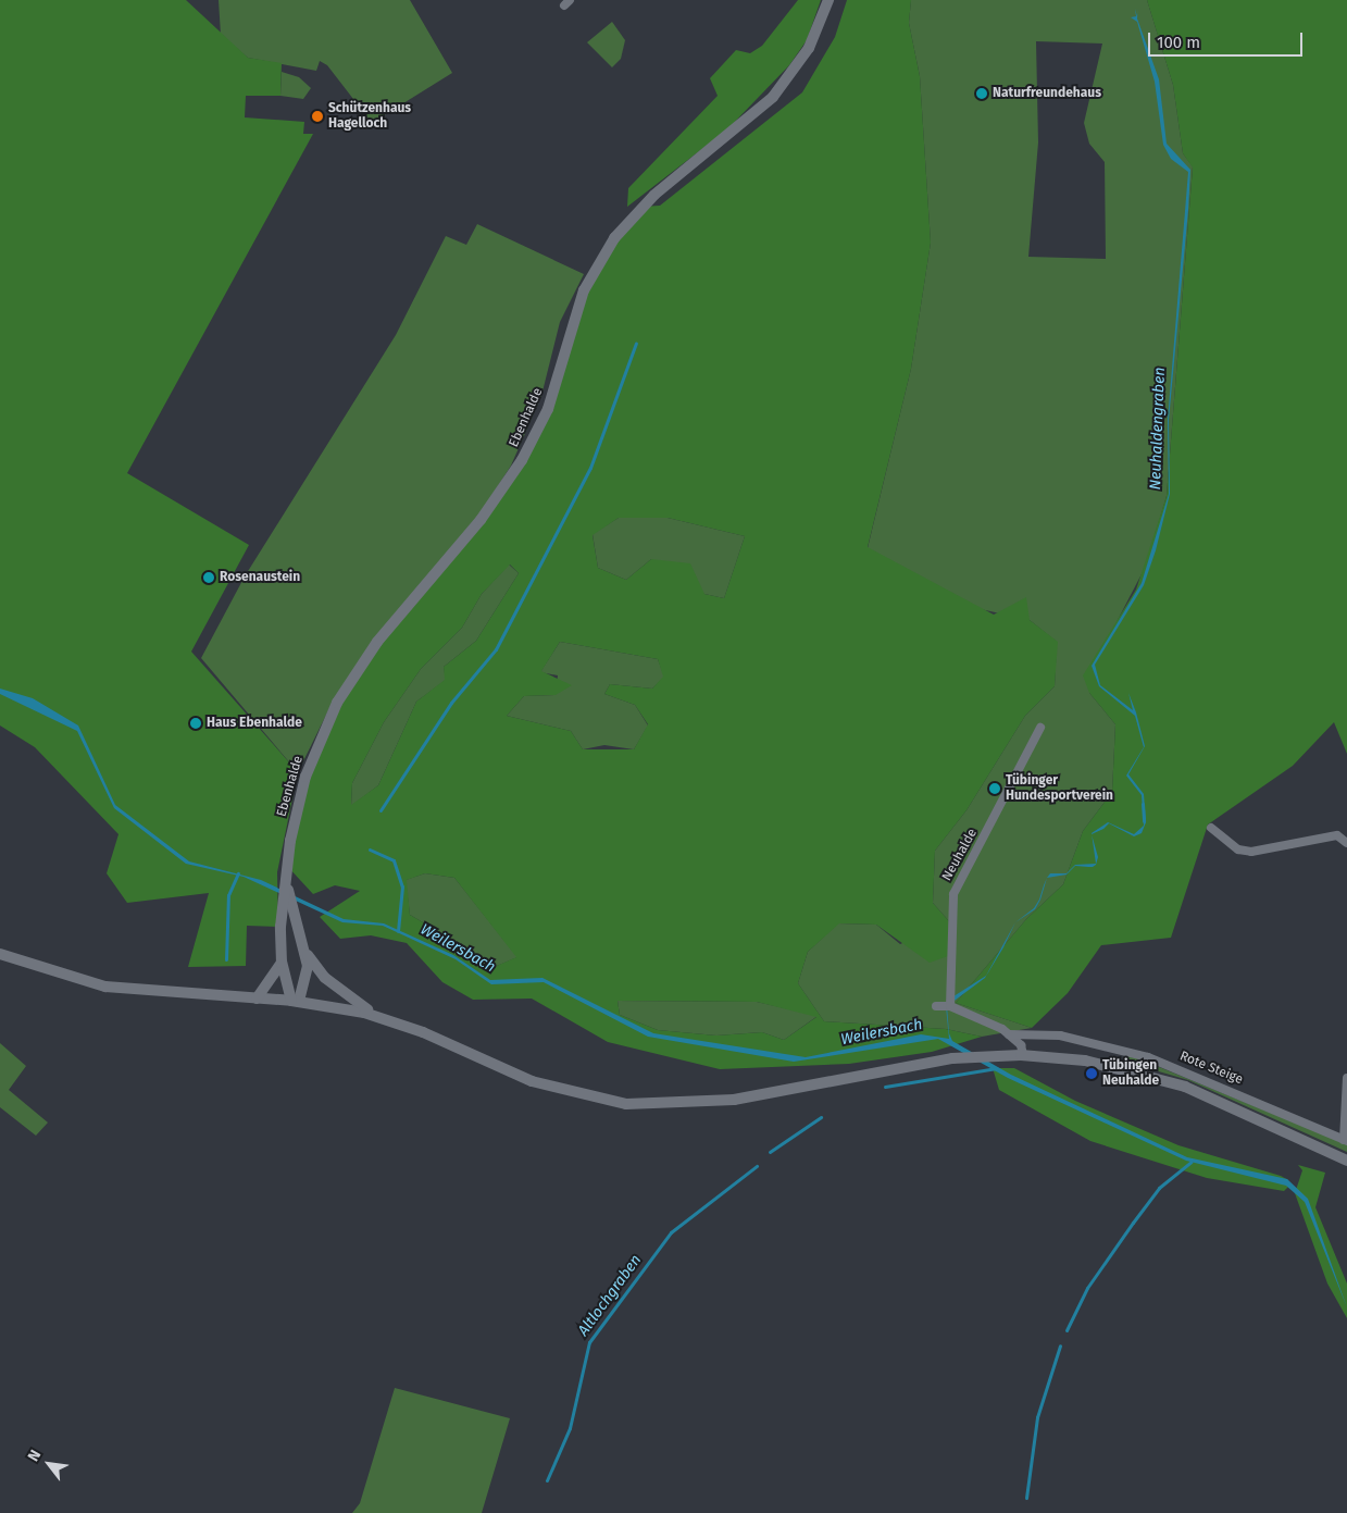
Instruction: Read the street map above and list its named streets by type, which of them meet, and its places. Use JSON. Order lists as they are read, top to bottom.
{
  "streets": {
    "street": ["Ebenhalde", "Neuhalde", "Rote Steige"]
  },
  "water": ["Neuhaldengraben", "Weilersbach", "Altlochgraben"],
  "places": [
    "Naturfreundehaus",
    "Schützenhaus Hagelloch",
    "Rosenaustein",
    "Haus Ebenhalde",
    "Tübinger Hundesportverein",
    "Tübingen Neuhalde"
  ],
  "scale_bar": "100 m",
  "north": "top left"
}
